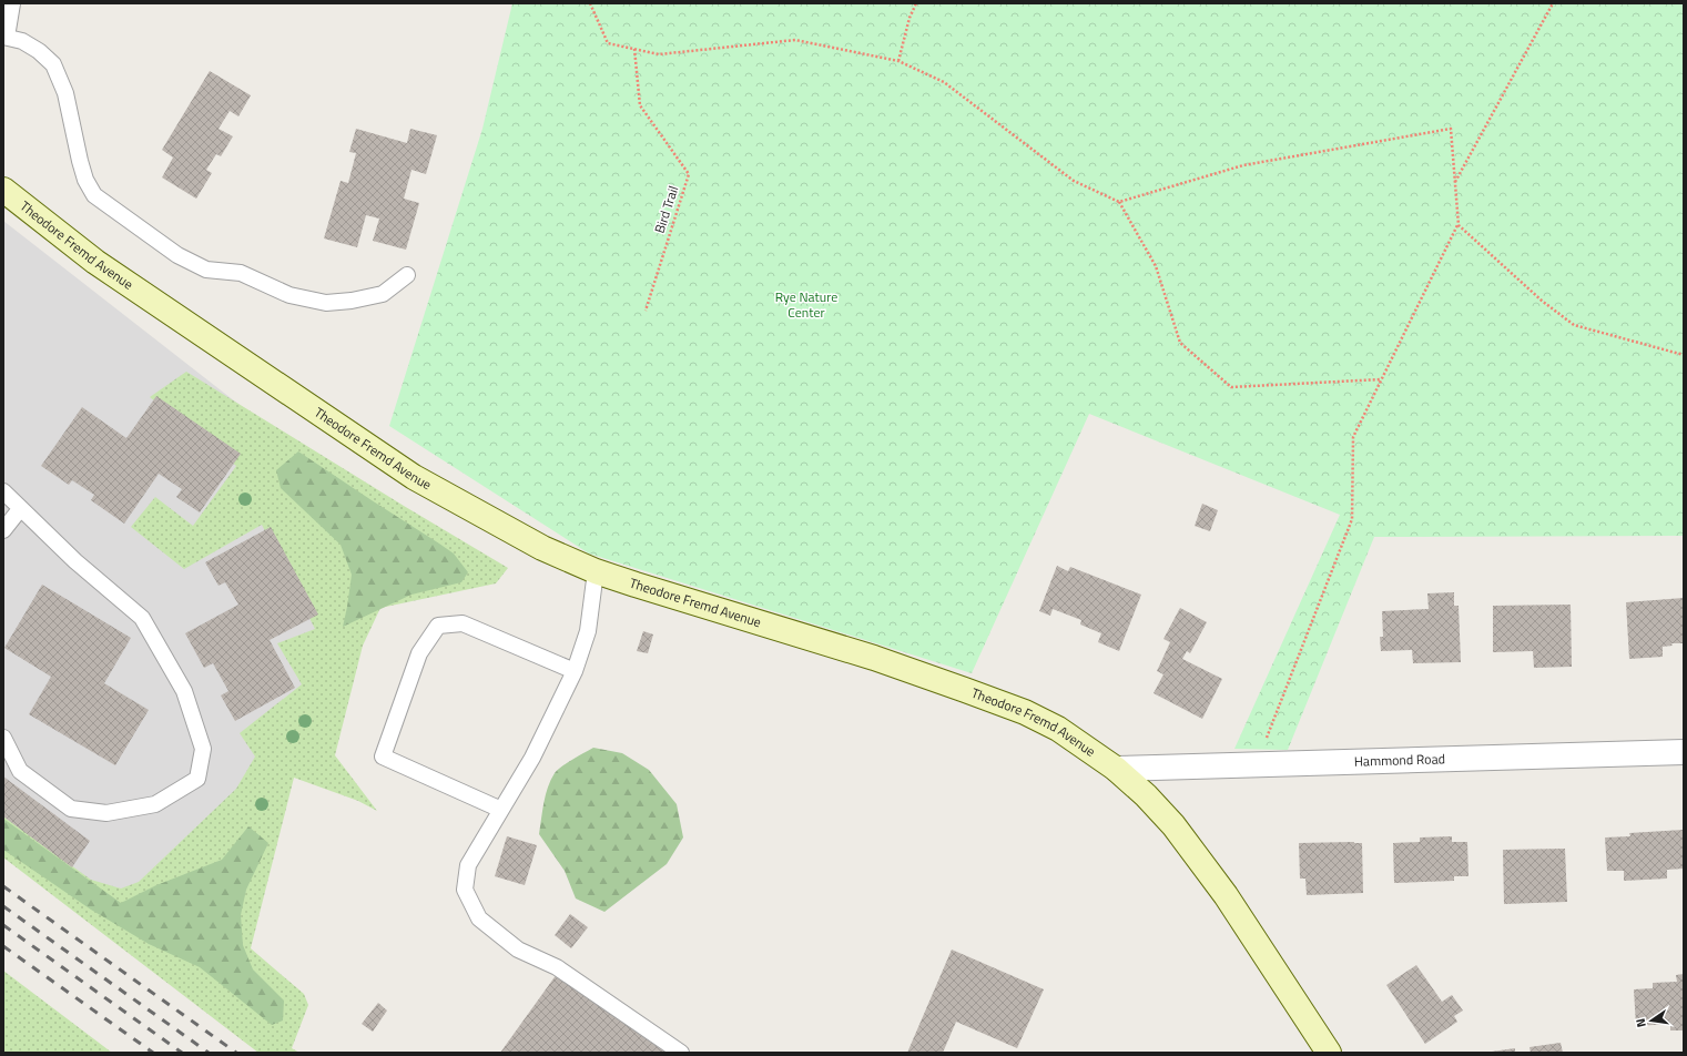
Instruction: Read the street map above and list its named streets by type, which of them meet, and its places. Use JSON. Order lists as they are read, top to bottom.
{
  "streets": {
    "street": ["Theodore Fremd Avenue", "Hammond Road"],
    "path": ["Bird Trail"]
  },
  "crossings": [
    ["Theodore Fremd Avenue", "Hammond Road"]
  ],
  "parks": ["Rye Nature Center"],
  "north": "left"
}
